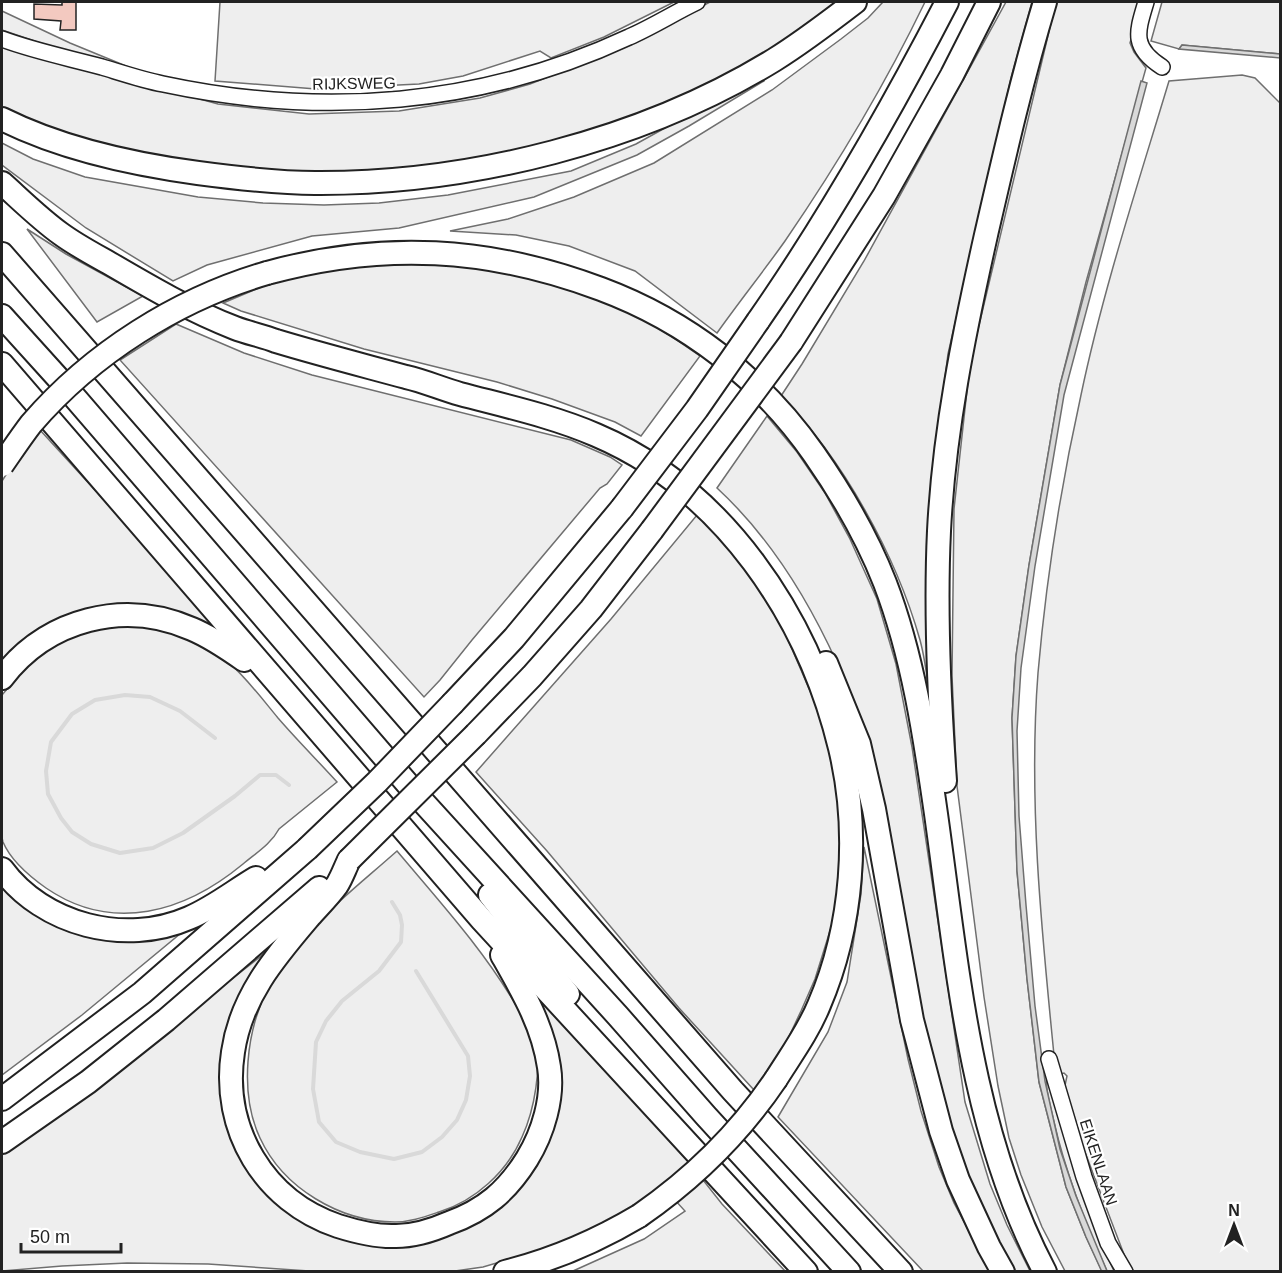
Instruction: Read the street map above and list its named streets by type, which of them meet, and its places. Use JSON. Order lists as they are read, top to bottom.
{
  "streets": {
    "street": ["RIJKSWEG", "EIKENLAAN"]
  },
  "scale_bar": "50 m",
  "north": "top"
}
